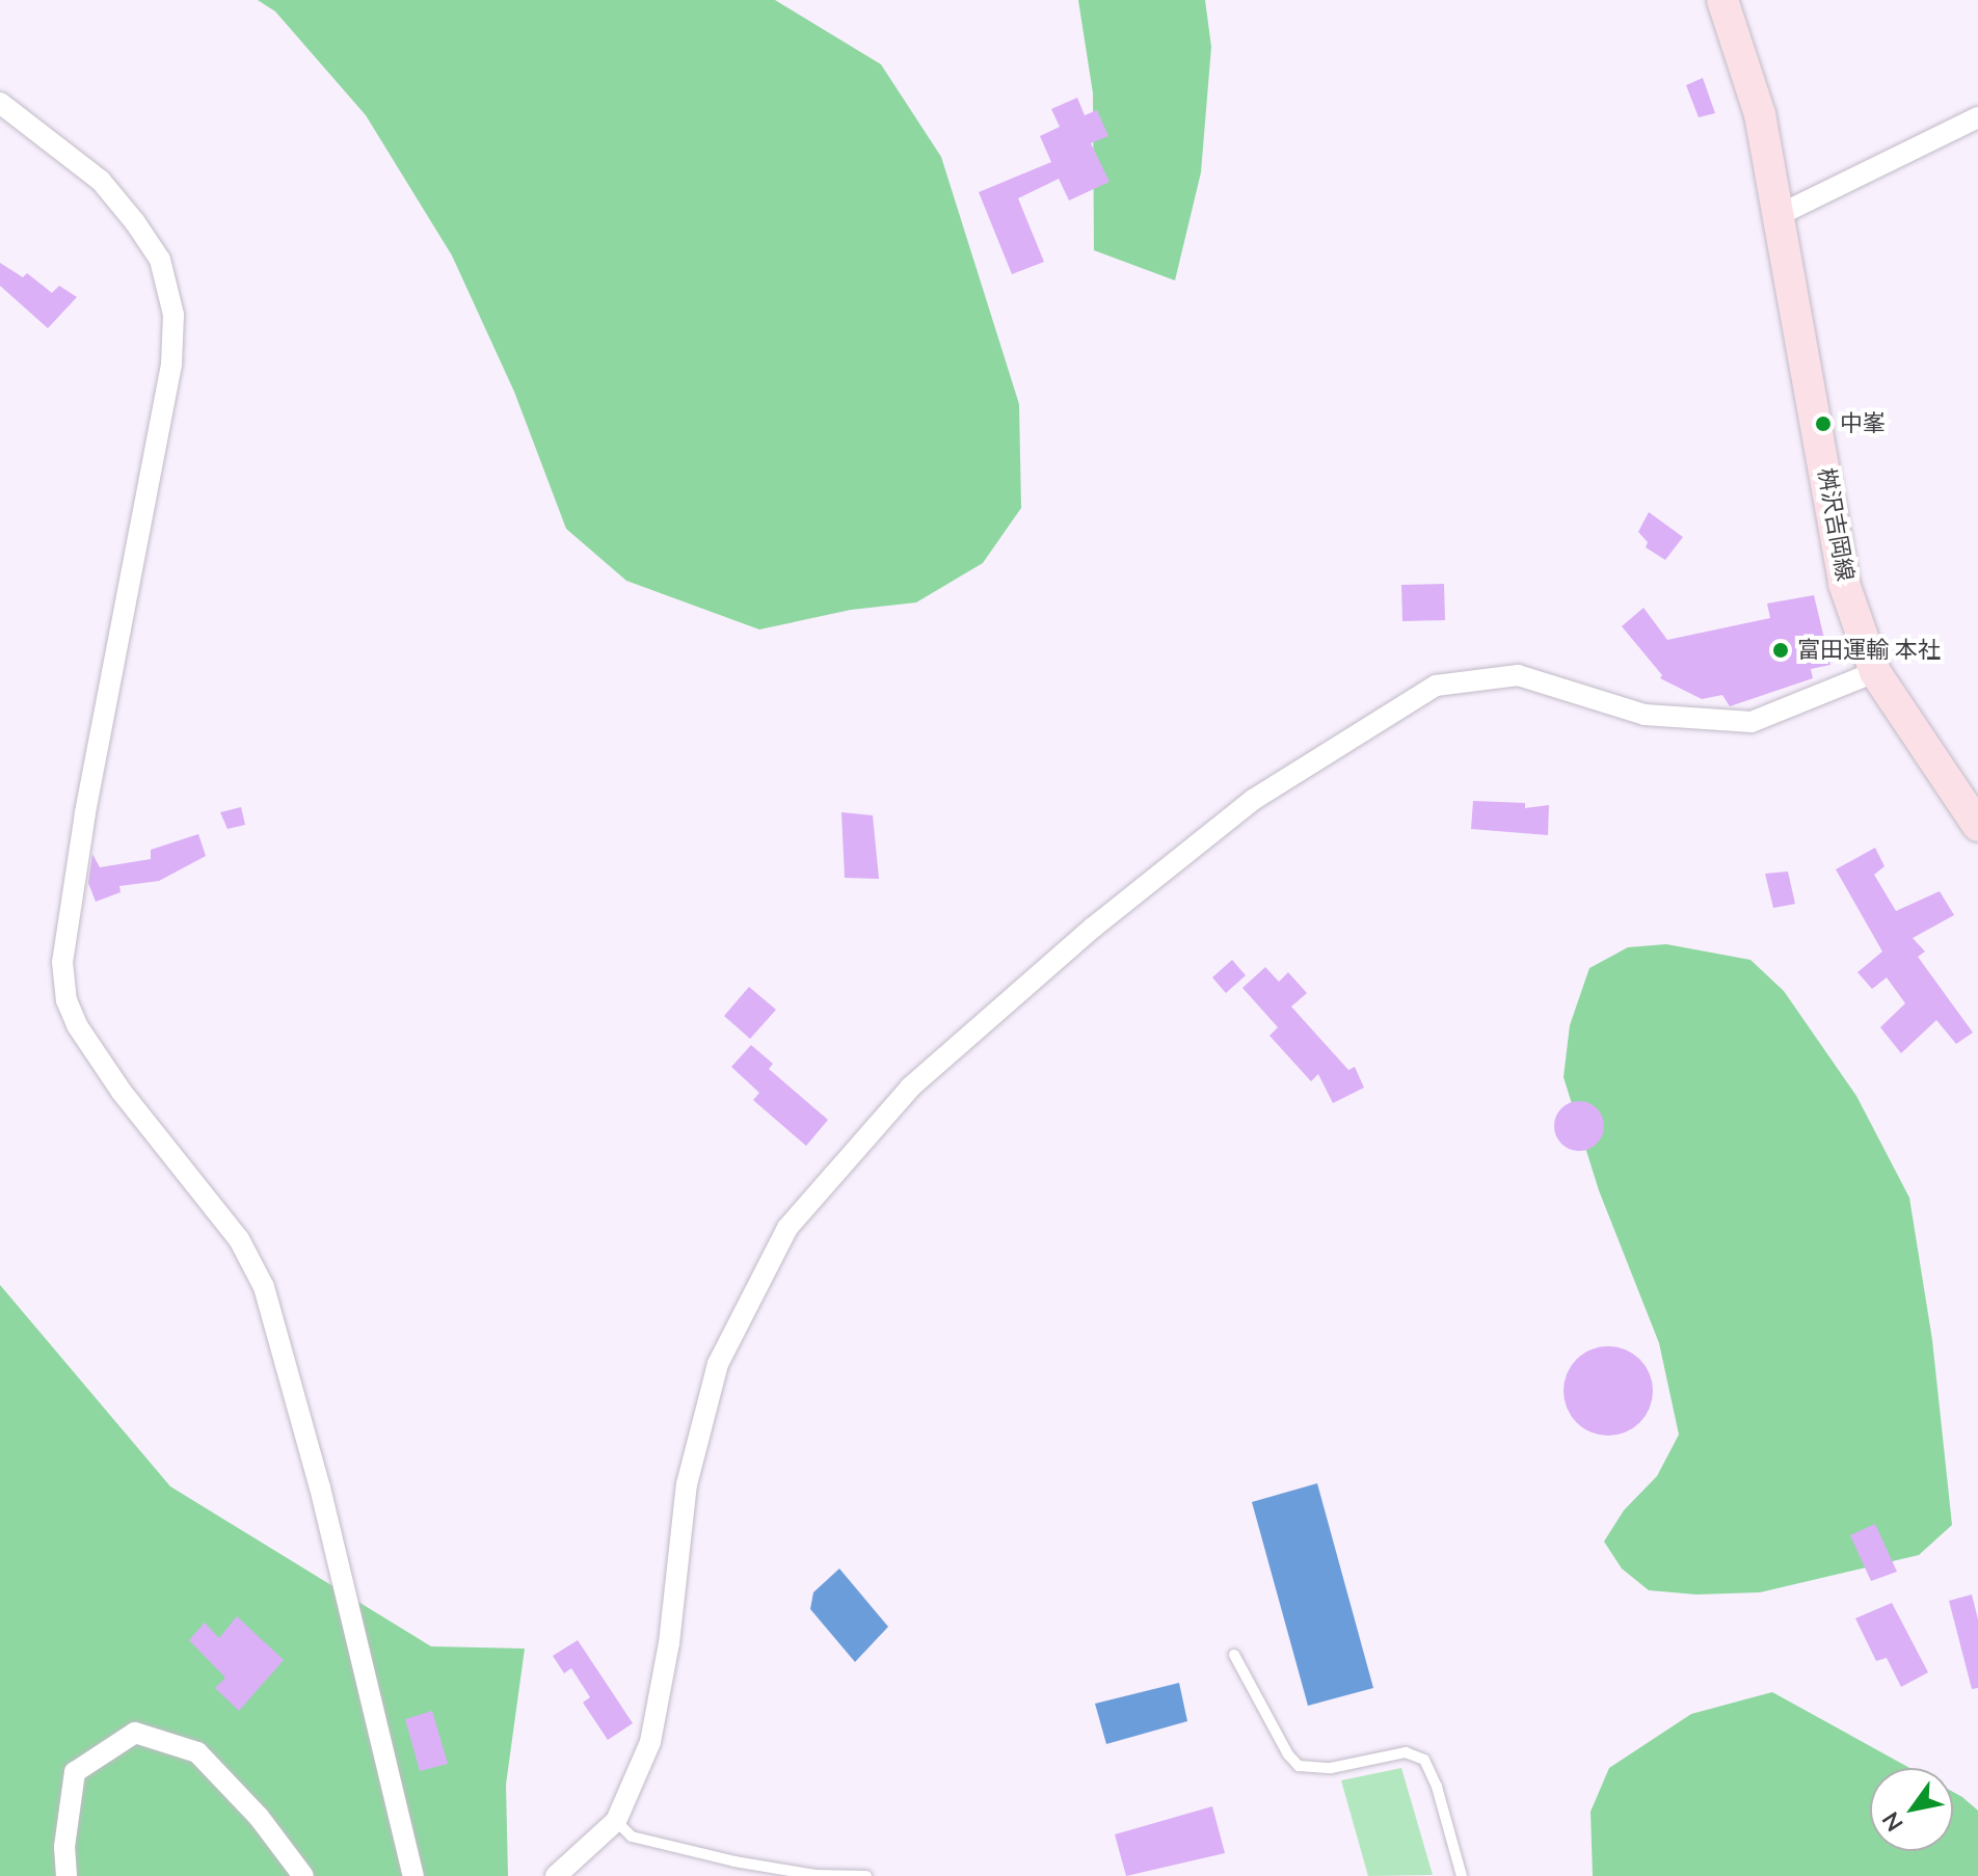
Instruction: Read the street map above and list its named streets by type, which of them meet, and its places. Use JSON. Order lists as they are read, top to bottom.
{
  "streets": {
    "main road": ["桝沢吉岡線"]
  },
  "places": ["中峯", "富田運輸 本社"],
  "north": "bottom left"
}
